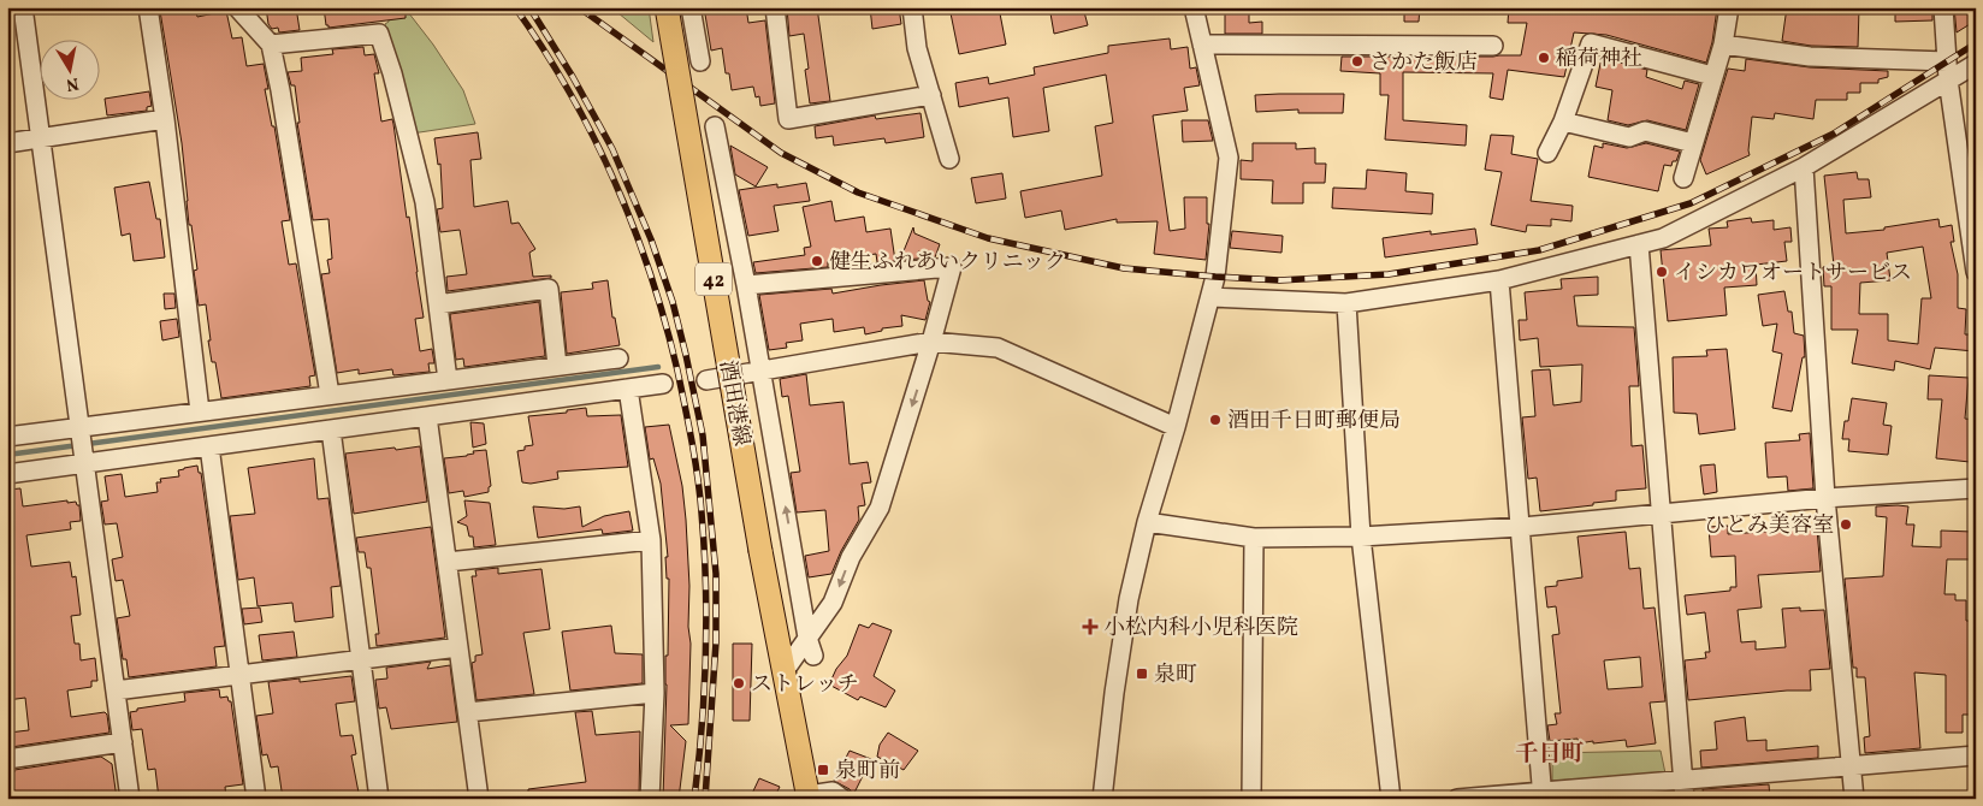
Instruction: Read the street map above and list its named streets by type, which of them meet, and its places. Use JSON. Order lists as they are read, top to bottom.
{
  "streets": {
    "main road": ["42", "酒田港線"]
  },
  "districts": ["千日町"],
  "places": {
    "other": [
      "稲荷神社",
      "さかた飯店",
      "健生ふれあいクリニック",
      "イシカワオートサービス",
      "酒田千日町郵便局",
      "ひとみ美容室",
      "ストレッチ"
    ],
    "health": ["小松内科小児科医院"],
    "transit": ["泉町", "泉町前"]
  },
  "north": "bottom"
}
